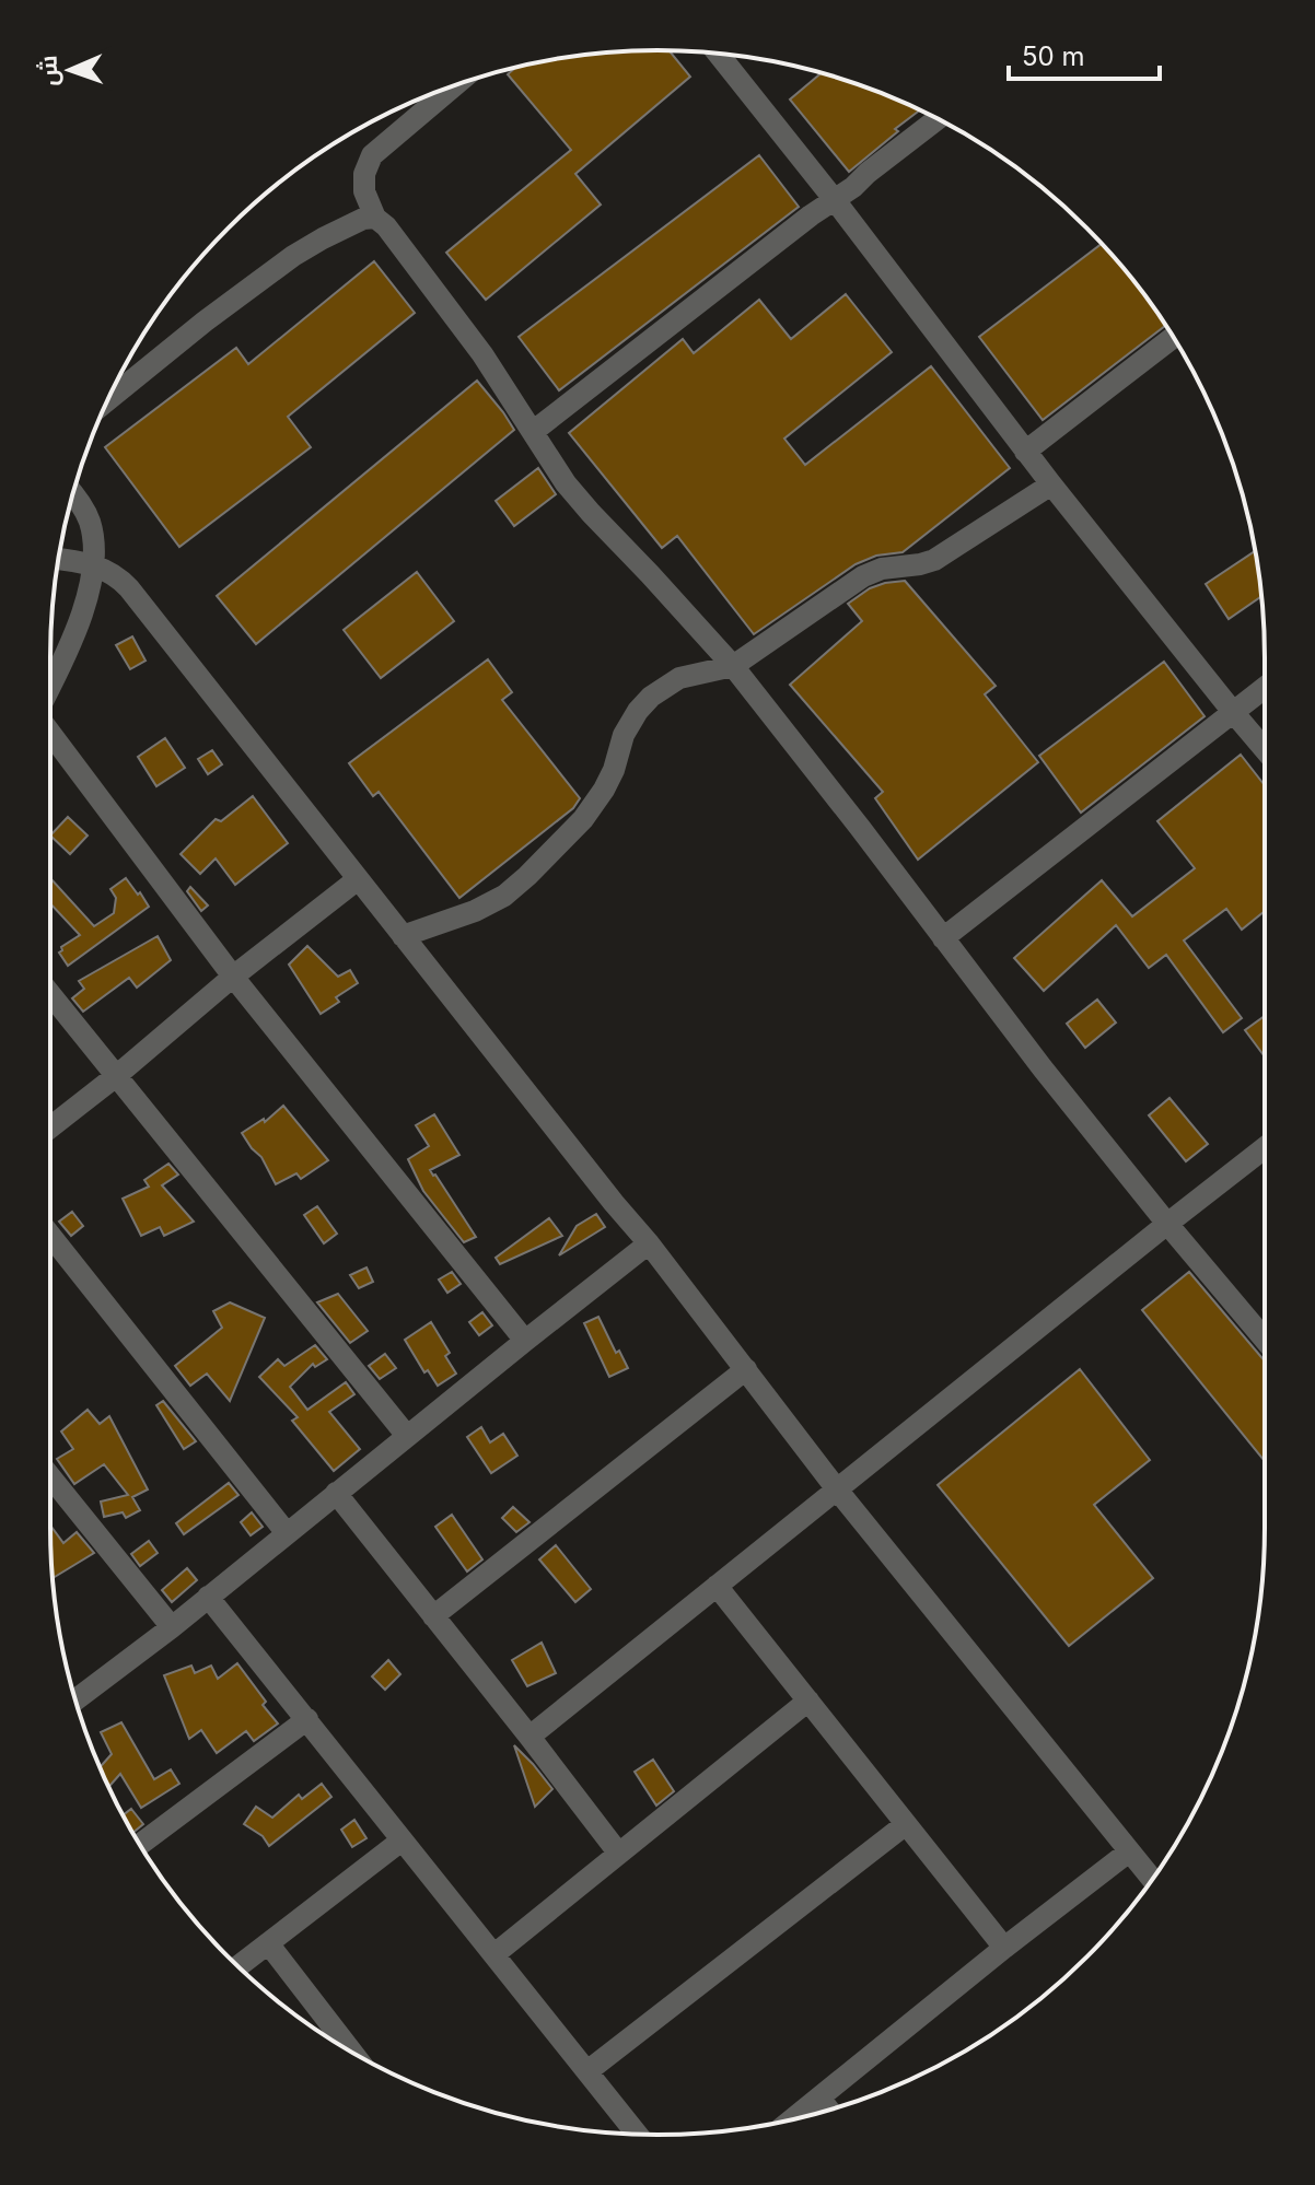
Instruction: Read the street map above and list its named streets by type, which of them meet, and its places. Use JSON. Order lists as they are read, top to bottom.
{
  "scale_bar": "50 m",
  "north": "left"
}
